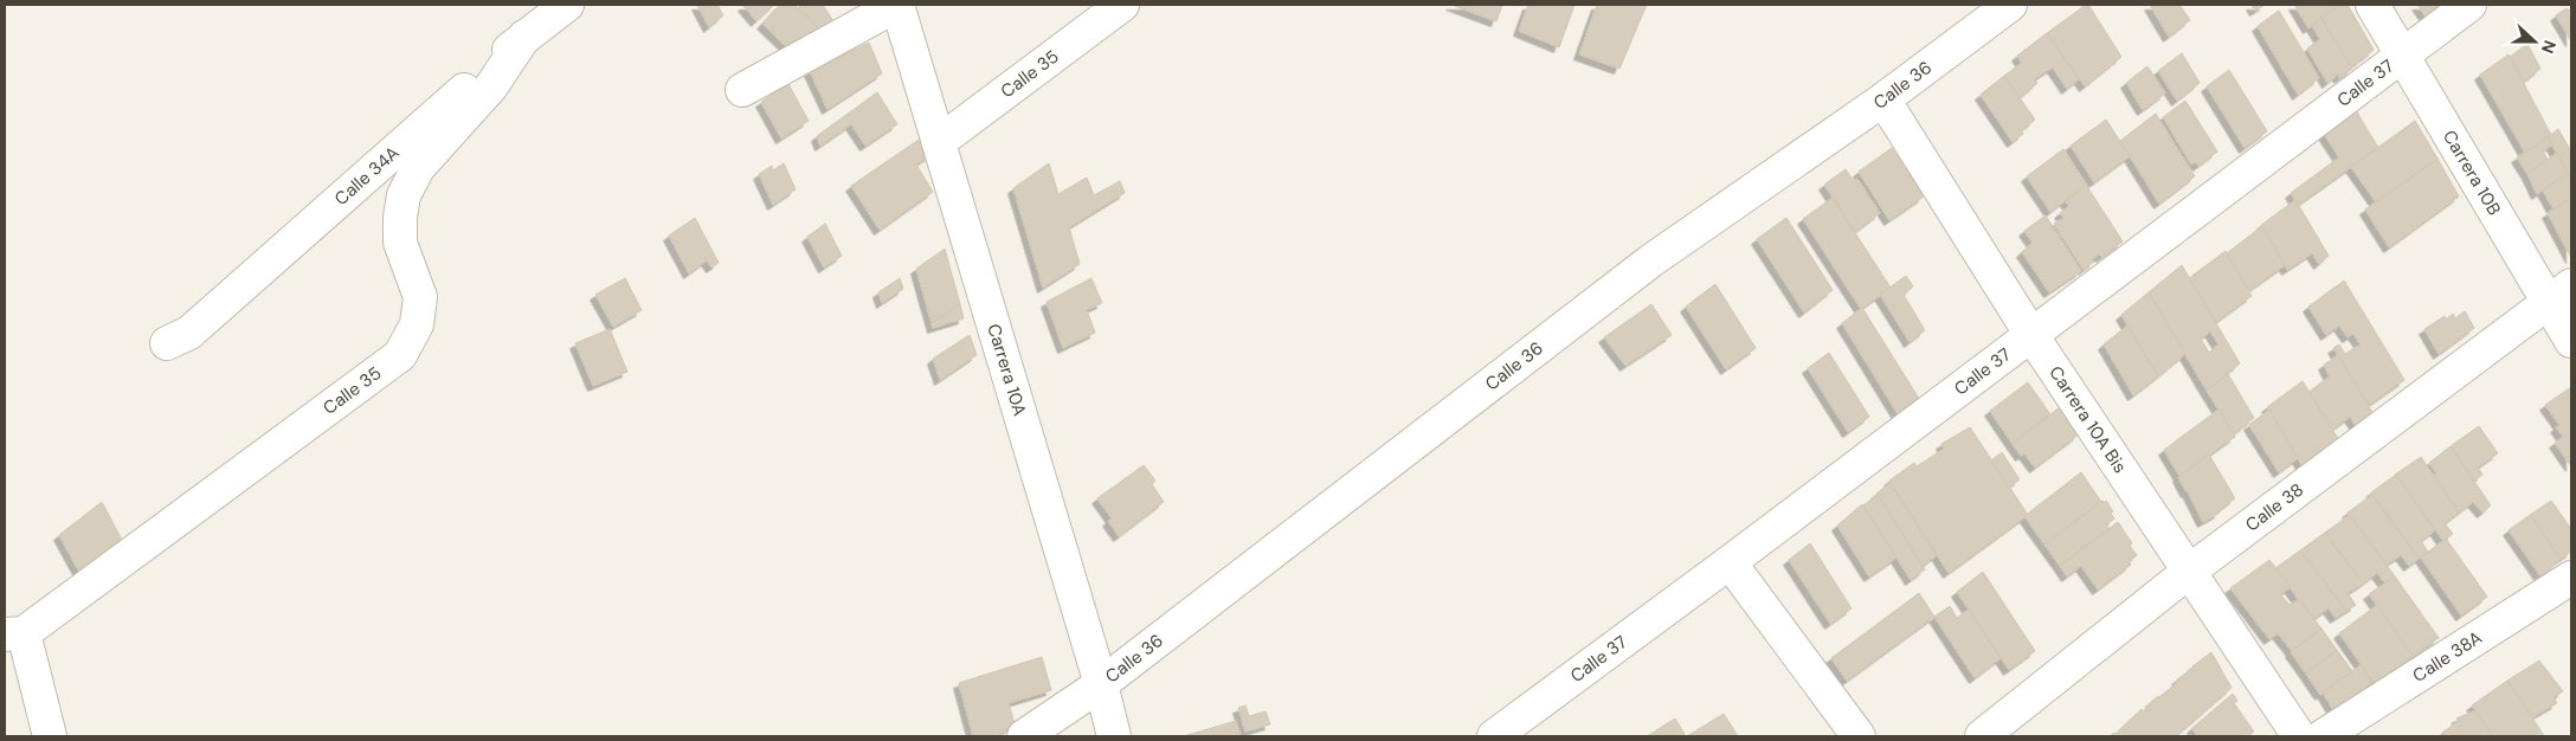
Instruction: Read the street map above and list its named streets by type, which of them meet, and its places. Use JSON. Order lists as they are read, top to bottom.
{
  "streets": {
    "street": [
      "Calle 35",
      "Calle 37",
      "Calle 36",
      "Carrera 10B",
      "Calle 34A",
      "Carrera 10A",
      "Carrera 10A Bis",
      "Calle 38",
      "Calle 38A"
    ]
  },
  "crossings": [
    ["Calle 35", "Calle 34A"],
    ["Calle 35", "Carrera 10A"],
    ["Calle 37", "Carrera 10B"],
    ["Calle 37", "Carrera 10A Bis"],
    ["Calle 36", "Carrera 10A"],
    ["Calle 36", "Carrera 10A Bis"],
    ["Carrera 10B", "Calle 38"],
    ["Carrera 10A Bis", "Calle 38"]
  ],
  "north": "right"
}
